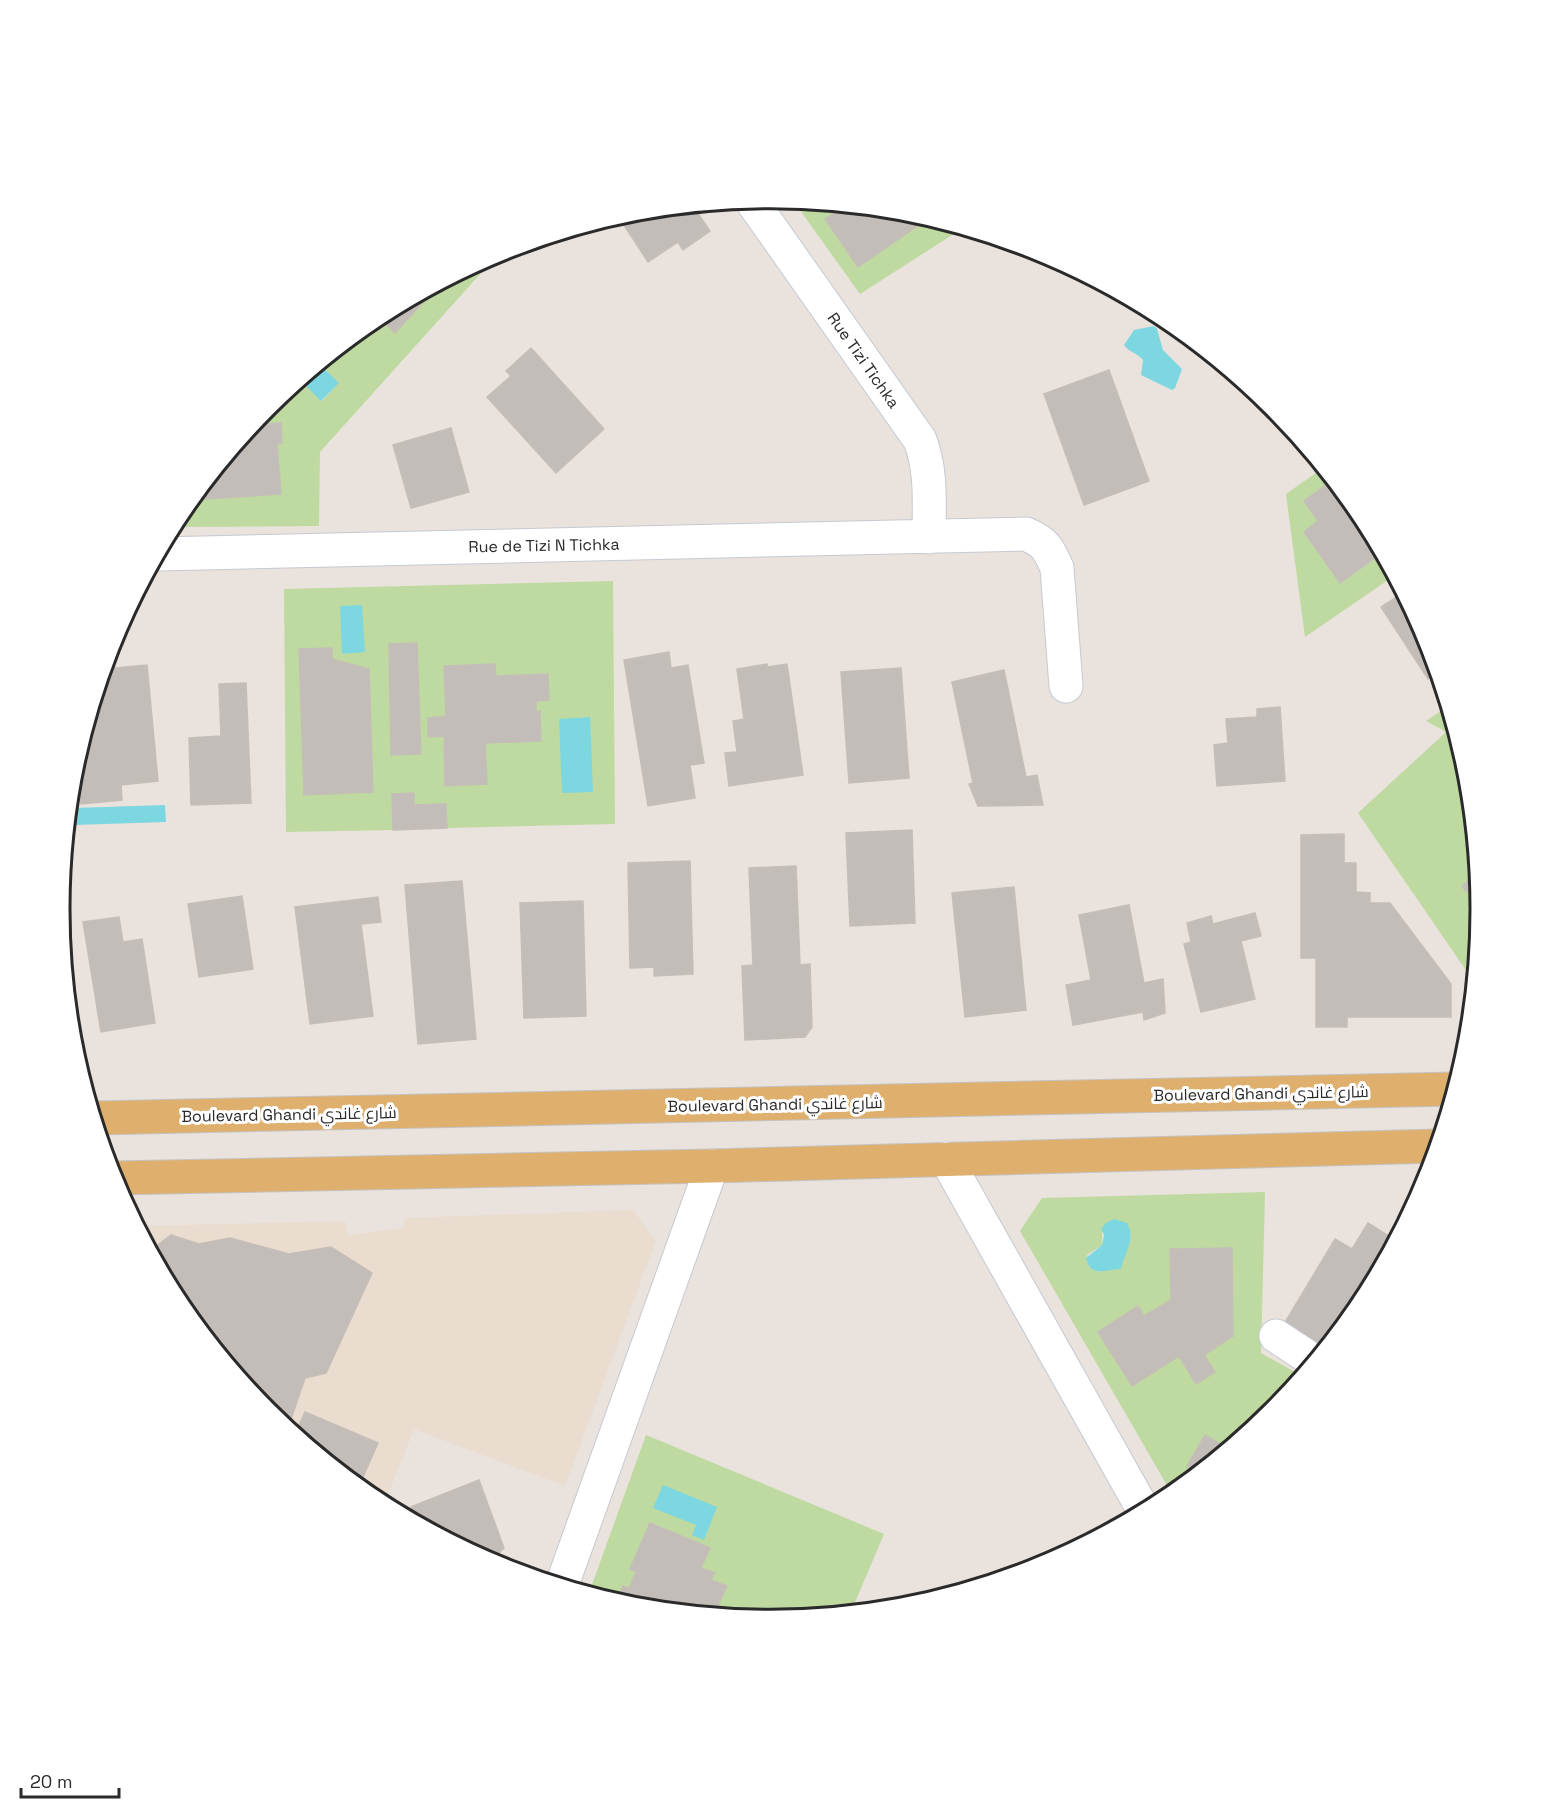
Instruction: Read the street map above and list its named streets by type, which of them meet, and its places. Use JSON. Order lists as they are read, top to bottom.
{
  "streets": {
    "main road": ["Boulevard Ghandi شارع غاندي"],
    "street": ["Rue Tizi Tichka", "Rue de Tizi N Tichka"]
  },
  "crossings": [
    ["Rue Tizi Tichka", "Rue de Tizi N Tichka"]
  ],
  "scale_bar": "20 m"
}
